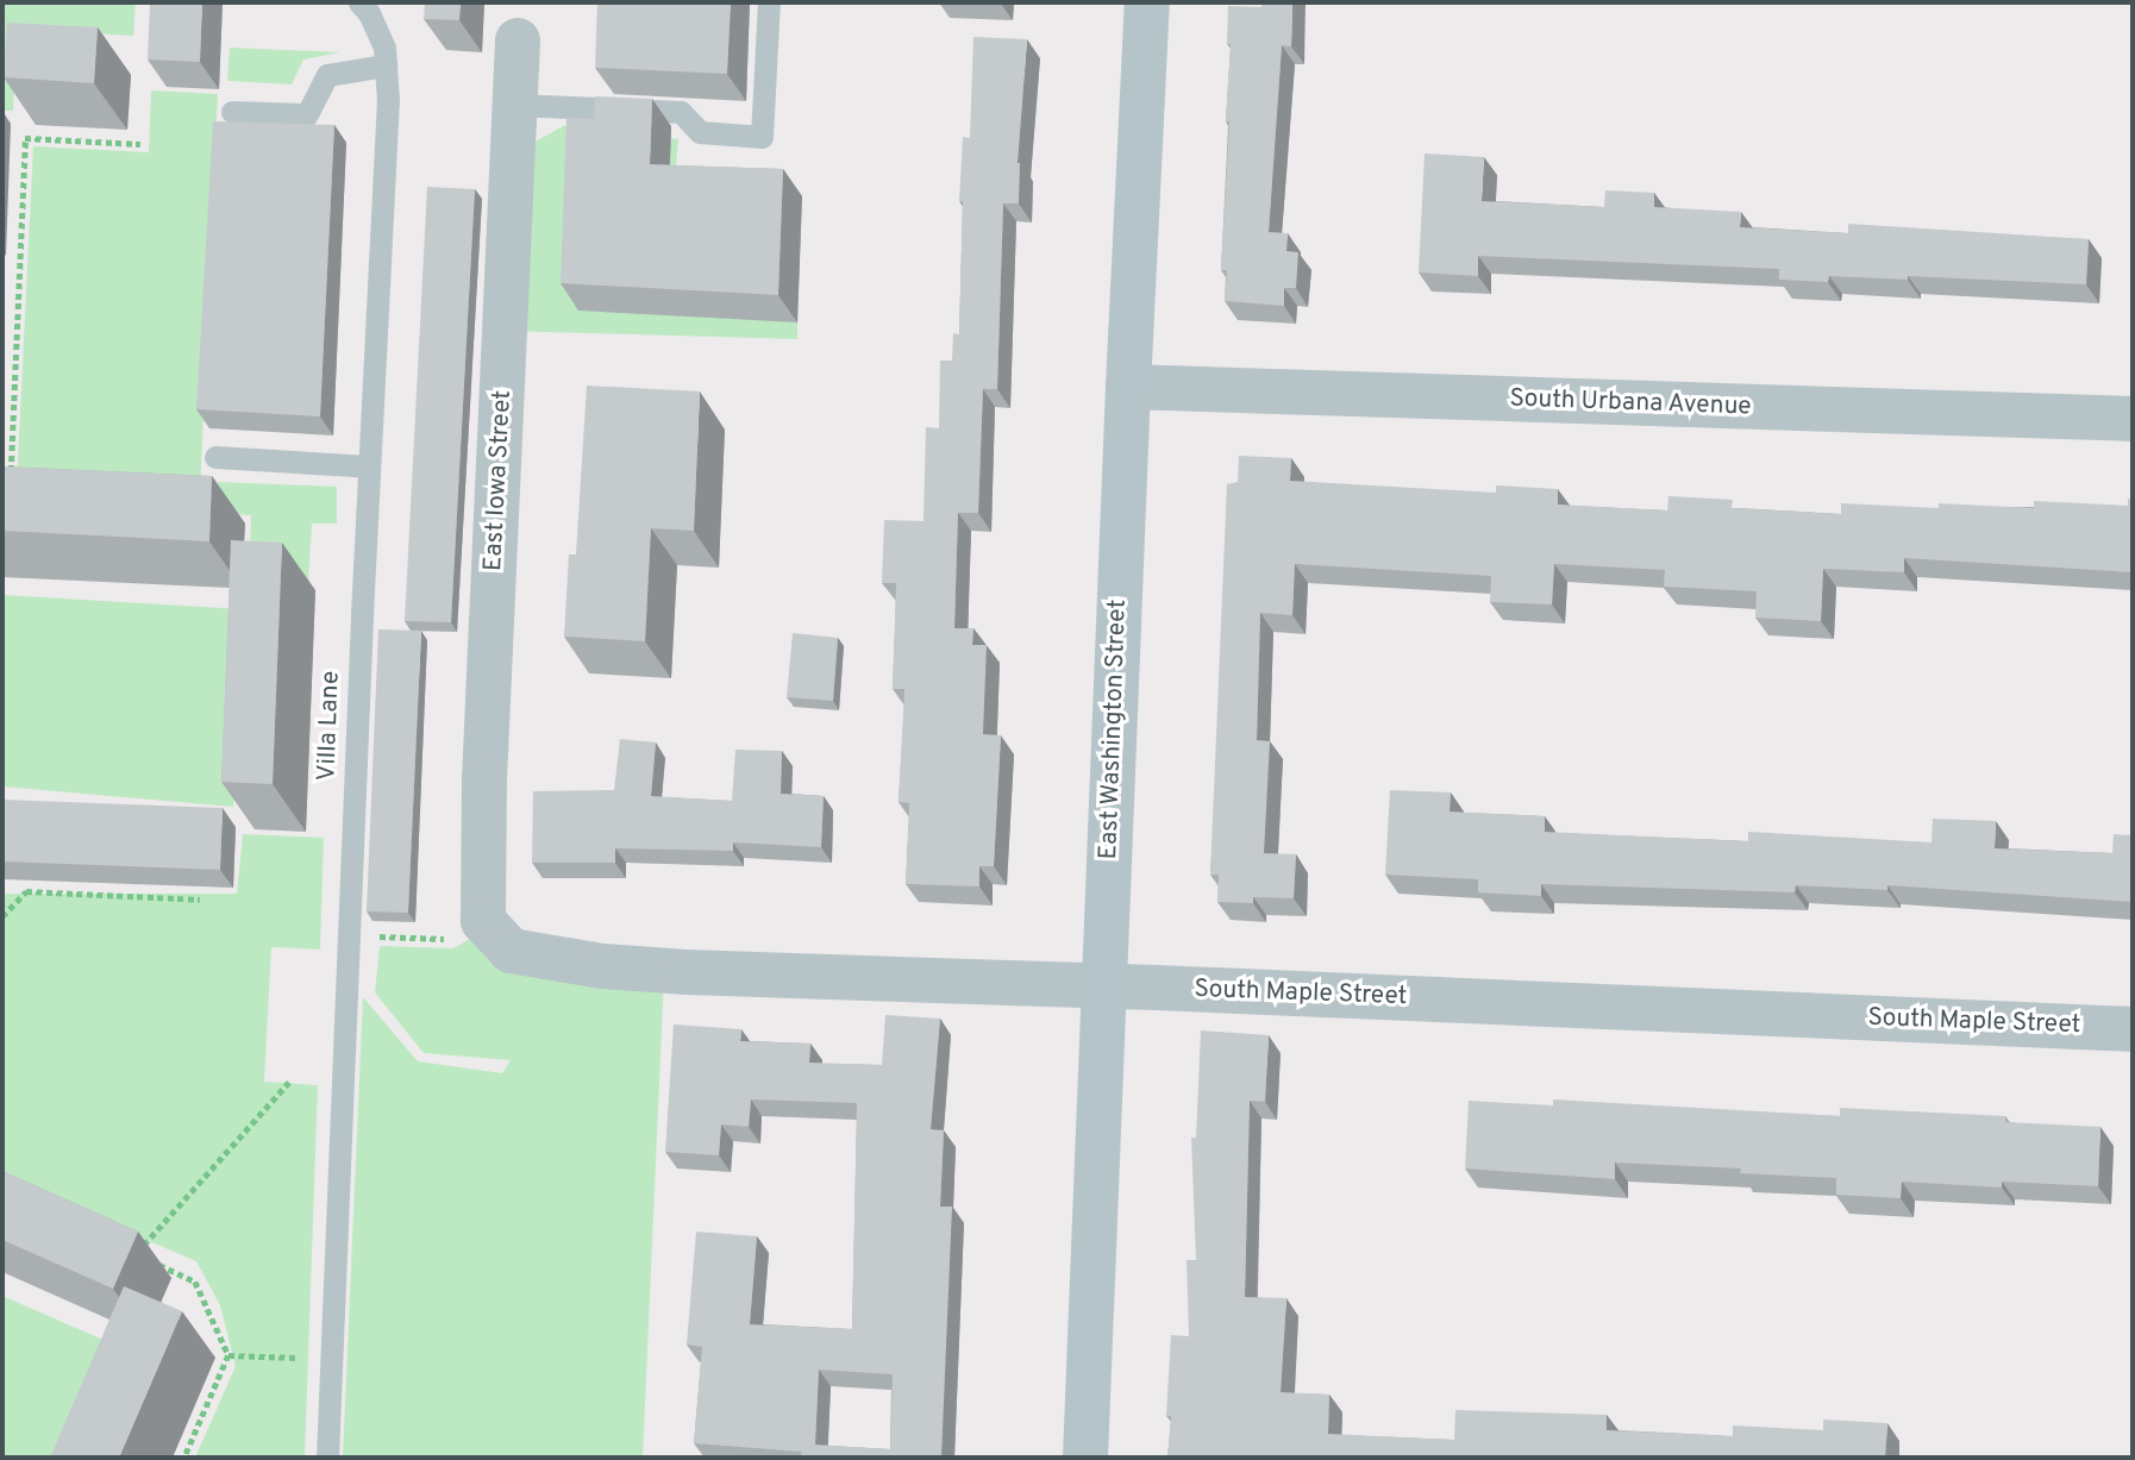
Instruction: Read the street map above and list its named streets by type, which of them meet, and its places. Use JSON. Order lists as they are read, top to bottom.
{
  "streets": {
    "main road": ["East Washington Street"],
    "street": ["South Urbana Avenue", "East Iowa Street", "South Maple Street"],
    "lane": ["Villa Lane"]
  },
  "crossings": [
    ["South Urbana Avenue", "East Washington Street"],
    ["East Iowa Street", "South Maple Street"],
    ["East Washington Street", "South Maple Street"]
  ]
}
